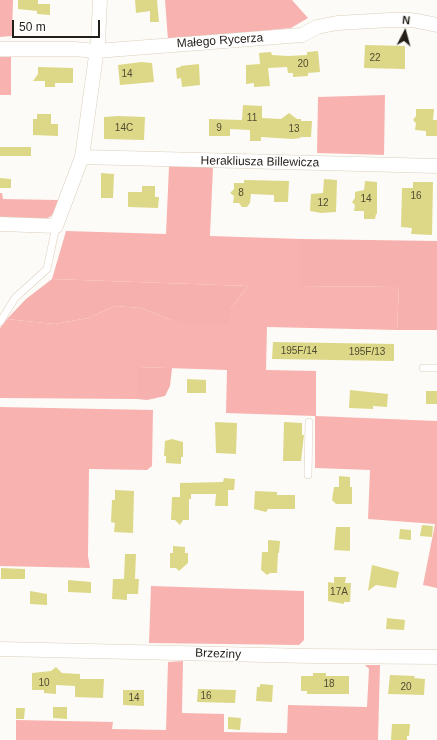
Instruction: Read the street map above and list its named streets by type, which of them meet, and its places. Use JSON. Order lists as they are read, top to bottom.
{
  "streets": {
    "street": ["Małego Rycerza", "Herakliusza Billewicza", "Brzeziny"]
  },
  "house_numbers": [
    "22",
    "20",
    "14",
    "11",
    "14C",
    "9",
    "13",
    "8",
    "16",
    "14",
    "12",
    "195F/14",
    "195F/13",
    "17A",
    "10",
    "18",
    "20",
    "16",
    "14"
  ],
  "scale_bar": "50 m",
  "north": "top"
}
